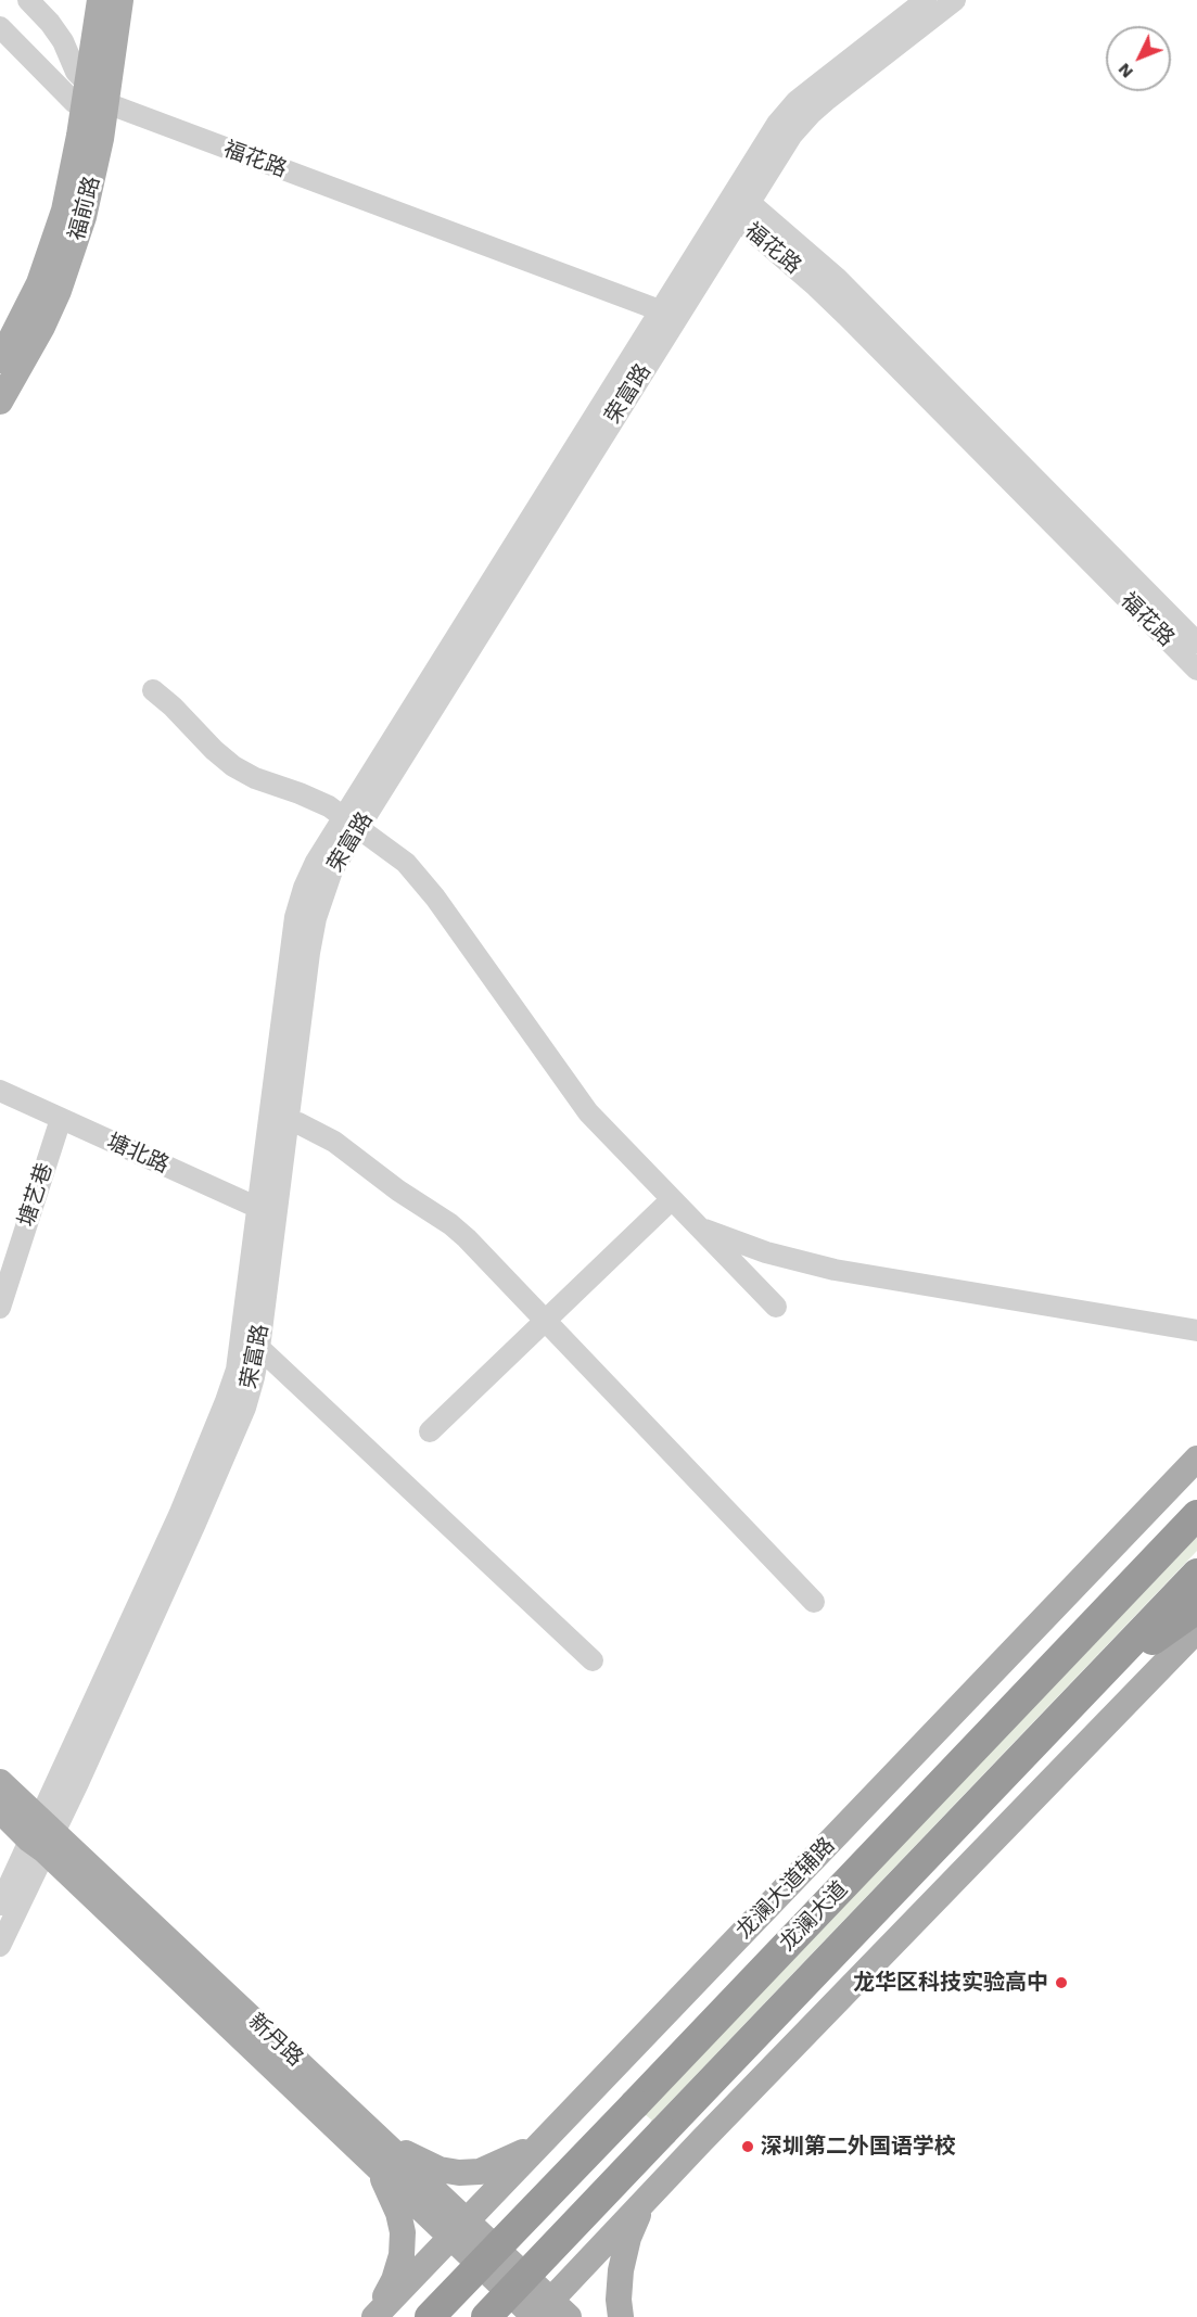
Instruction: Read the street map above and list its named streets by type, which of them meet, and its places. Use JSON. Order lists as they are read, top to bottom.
{
  "streets": {
    "highway": ["龙澜大道"],
    "main road": ["福前路", "龙澜大道辅路", "新丹路"],
    "street": [
      "福花路",
      "荣富路",
      "塘北路",
      "塘艺巷"
    ]
  },
  "crossings": [
    ["福花路", "福前路"],
    ["福花路", "荣富路"],
    ["荣富路", "塘北路"],
    ["荣富路", "新丹路"],
    ["塘北路", "塘艺巷"],
    ["龙澜大道辅路", "新丹路"]
  ],
  "places": ["龙华区科技实验高中", "深圳第二外国语学校"],
  "north": "bottom left"
}
